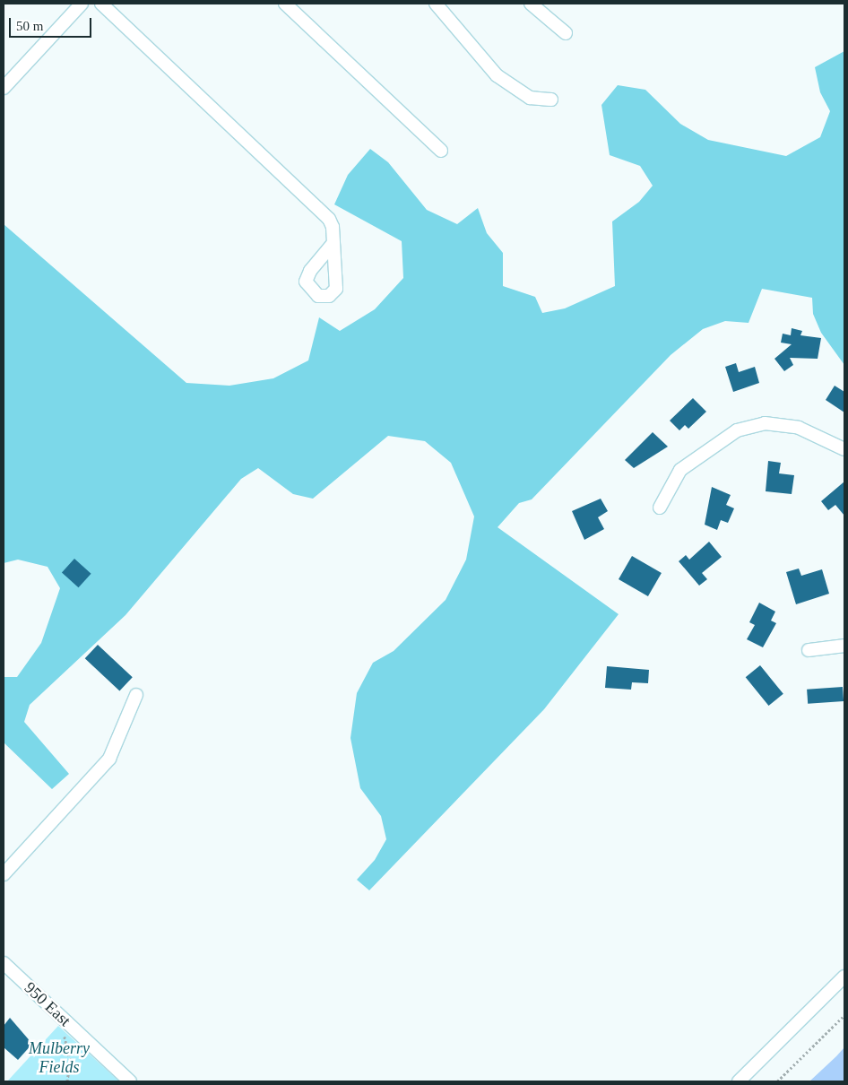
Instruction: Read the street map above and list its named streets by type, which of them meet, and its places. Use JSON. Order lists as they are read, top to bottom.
{
  "streets": {
    "street": ["950 East"]
  },
  "parks": ["Mulberry Fields"],
  "scale_bar": "50 m"
}
